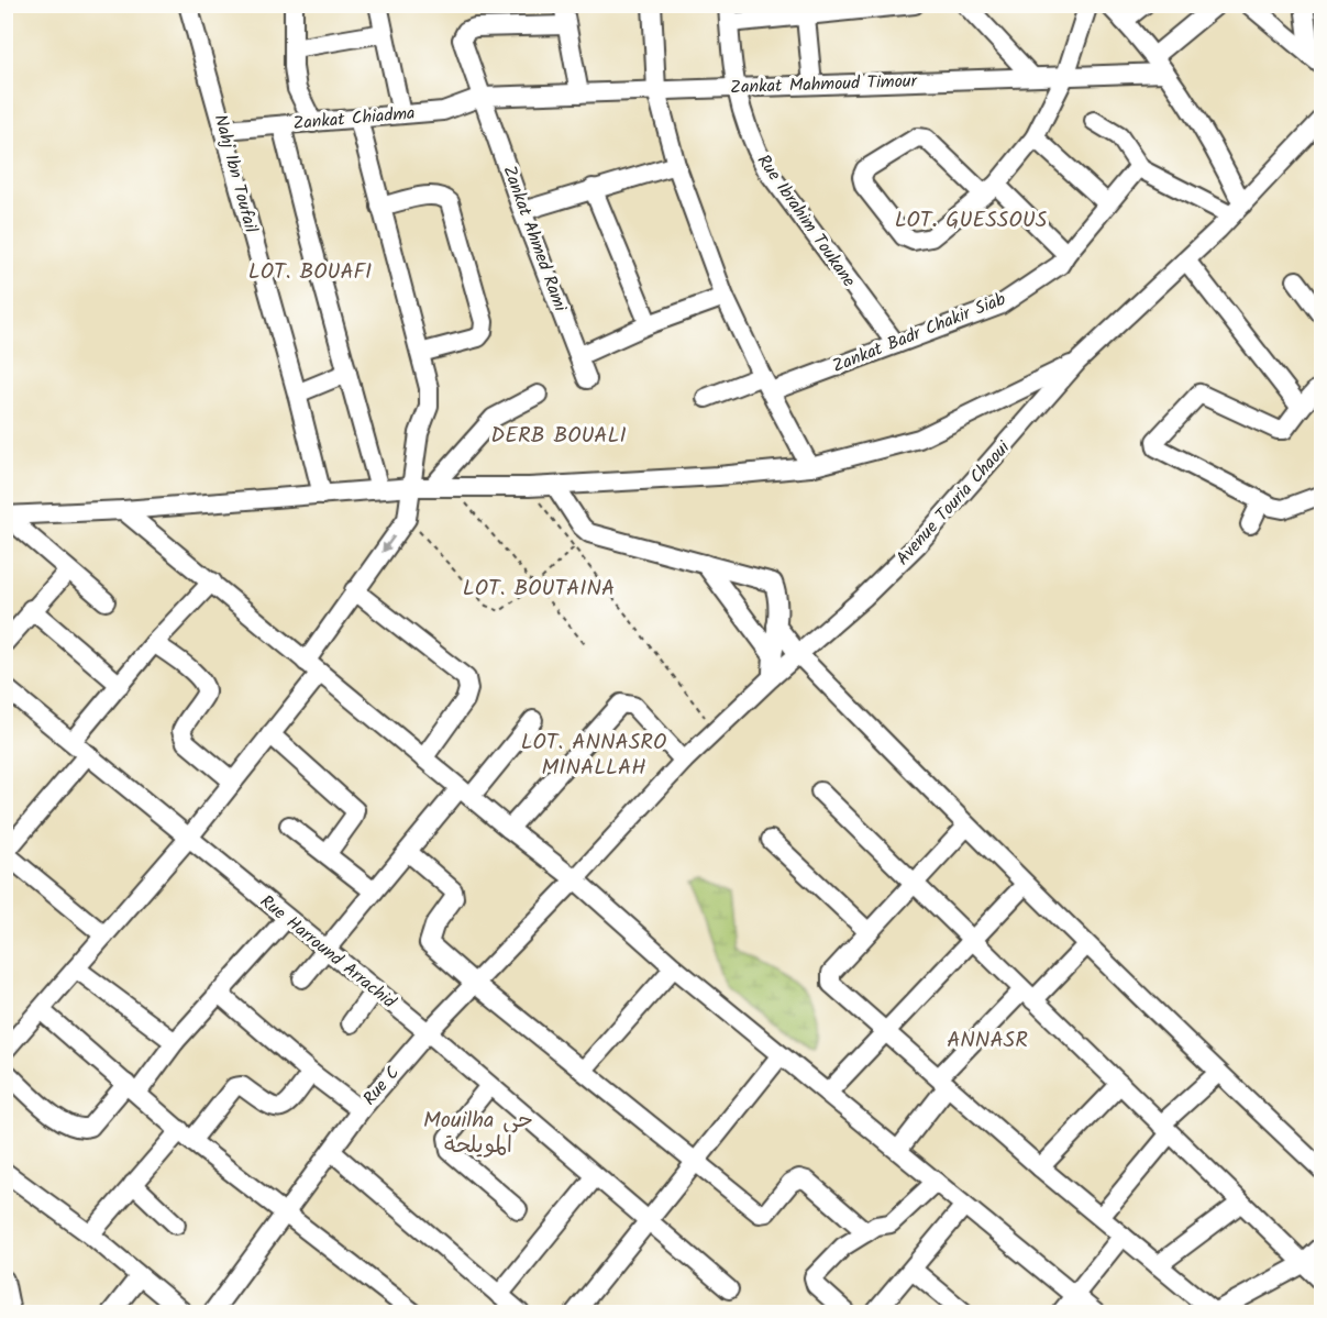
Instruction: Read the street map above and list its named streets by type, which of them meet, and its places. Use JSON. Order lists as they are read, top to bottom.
{
  "streets": {
    "street": [
      "Zankat Mahmoud Timour",
      "Zankat Chiadma",
      "Nahj Ibn Toufail",
      "Rue Ibrahim Toukane",
      "Zankat Ahmed Rami",
      "Zankat Badr Chakir Siab",
      "Avenue Touria Chaoui",
      "Rue Harround Arrachid",
      "Rue C"
    ]
  },
  "crossings": [
    ["Zankat Mahmoud Timour", "Zankat Chiadma"],
    ["Zankat Mahmoud Timour", "Rue Ibrahim Toukane"],
    ["Zankat Mahmoud Timour", "Zankat Ahmed Rami"],
    ["Zankat Chiadma", "Nahj Ibn Toufail"],
    ["Zankat Chiadma", "Zankat Ahmed Rami"],
    ["Rue Ibrahim Toukane", "Zankat Badr Chakir Siab"],
    ["Avenue Touria Chaoui", "Rue C"],
    ["Rue Harround Arrachid", "Rue C"]
  ],
  "districts": [
    "LOT. GUESSOUS",
    "LOT. BOUAFI",
    "DERB BOUALI",
    "LOT. BOUTAINA",
    "LOT. ANNASRO MINALLAH",
    "ANNASR",
    "Mouilha حي المويلحة"
  ]
}
